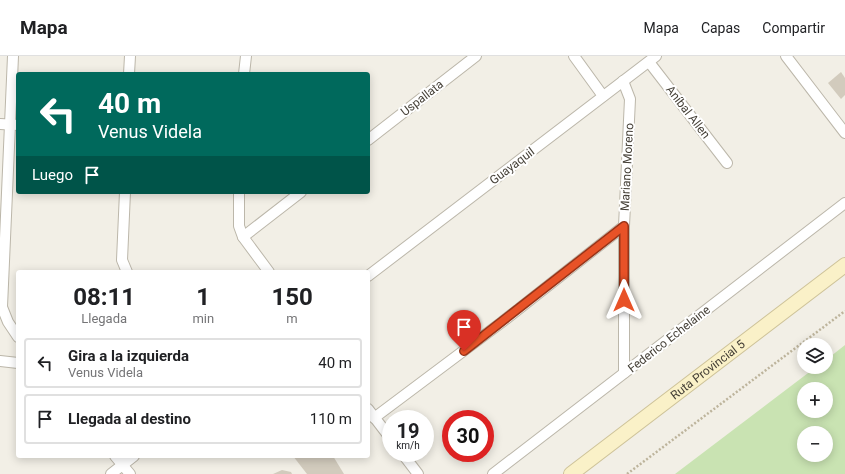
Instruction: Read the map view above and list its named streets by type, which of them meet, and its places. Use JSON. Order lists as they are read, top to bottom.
{
  "streets": {
    "main road": ["Ruta Provincial 5"],
    "street": [
      "Uspallata",
      "Aníbal Allen",
      "Guayaquil",
      "Mariano Moreno",
      "Federico Echelaine"
    ]
  },
  "crossings": [
    ["Aníbal Allen", "Guayaquil"],
    ["Guayaquil", "Mariano Moreno"],
    ["Mariano Moreno", "Federico Echelaine"]
  ],
  "page": {
    "header": "Mapa",
    "nav": ["Mapa", "Capas", "Compartir"],
    "turn": ["40 m", "Venus Videla"],
    "then": "Luego",
    "eta": [
      "08:11",
      "Llegada",
      "1",
      "min",
      "150",
      "m"
    ],
    "map_buttons": ["+", "−"],
    "list": [
      {
        "name": "Gira a la izquierda",
        "note": "Venus Videla",
        "value": "40 m"
      },
      {
        "name": "Llegada al destino",
        "value": "110 m"
      }
    ],
    "speed": "19 km/h",
    "limit": "30"
  }
}
